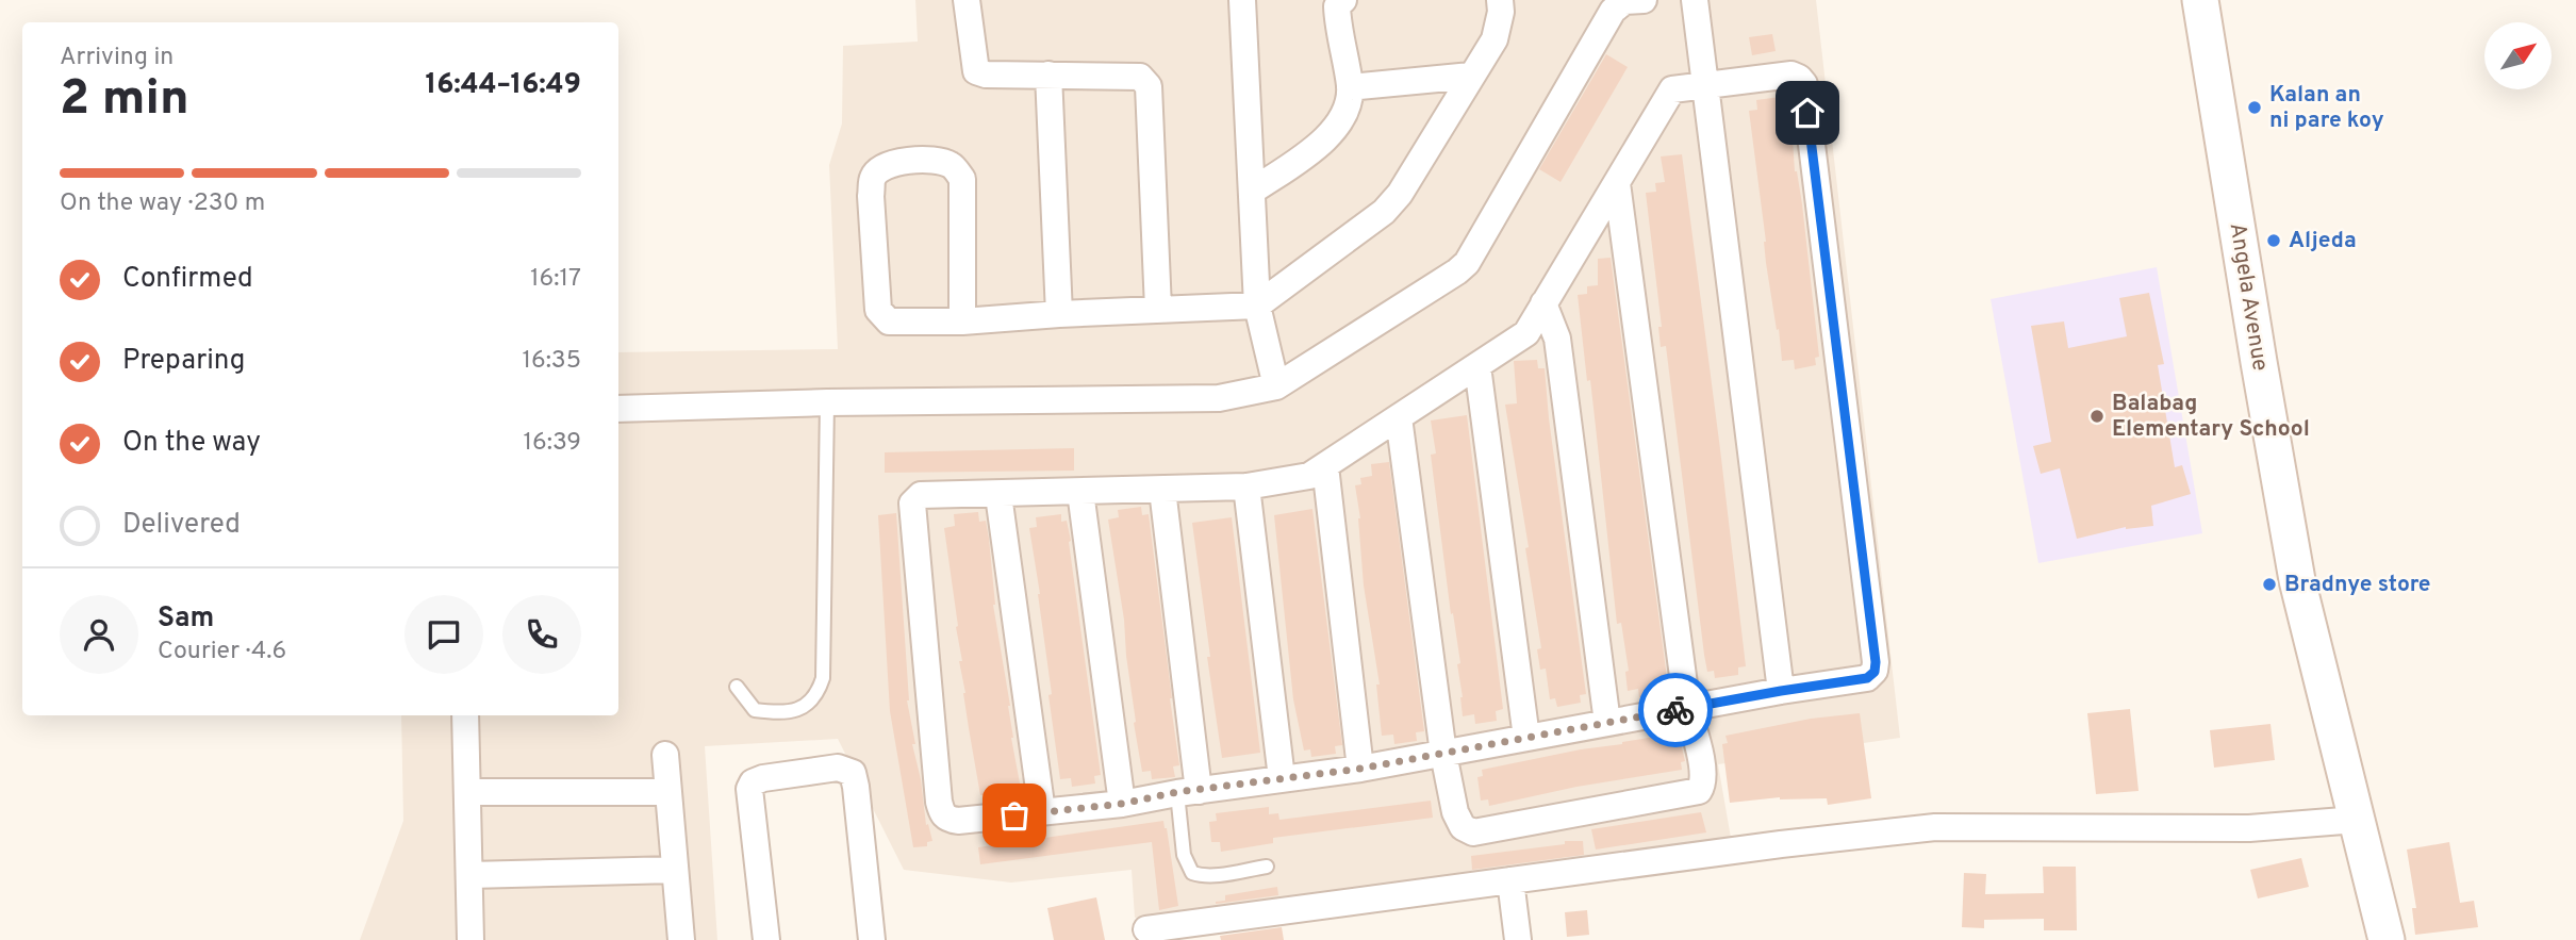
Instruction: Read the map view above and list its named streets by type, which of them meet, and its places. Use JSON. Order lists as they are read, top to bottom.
{
  "streets": {
    "main road": ["Angela Avenue"]
  },
  "places": [
    "Kalan an ni pare koy",
    "Aljeda",
    "Balabag Elementary School",
    "Bradnye store"
  ],
  "north": "top right",
  "page": {
    "heading": ["2 min", "Arriving in", "16:44–16:49"],
    "panel": ["Sam", "Courier · 4.6"],
    "bar": "On the way · 230 m",
    "list": [
      ["Confirmed", "16:17"],
      ["Preparing", "16:35"],
      ["On the way", "16:39"],
      "Delivered"
    ]
  }
}
